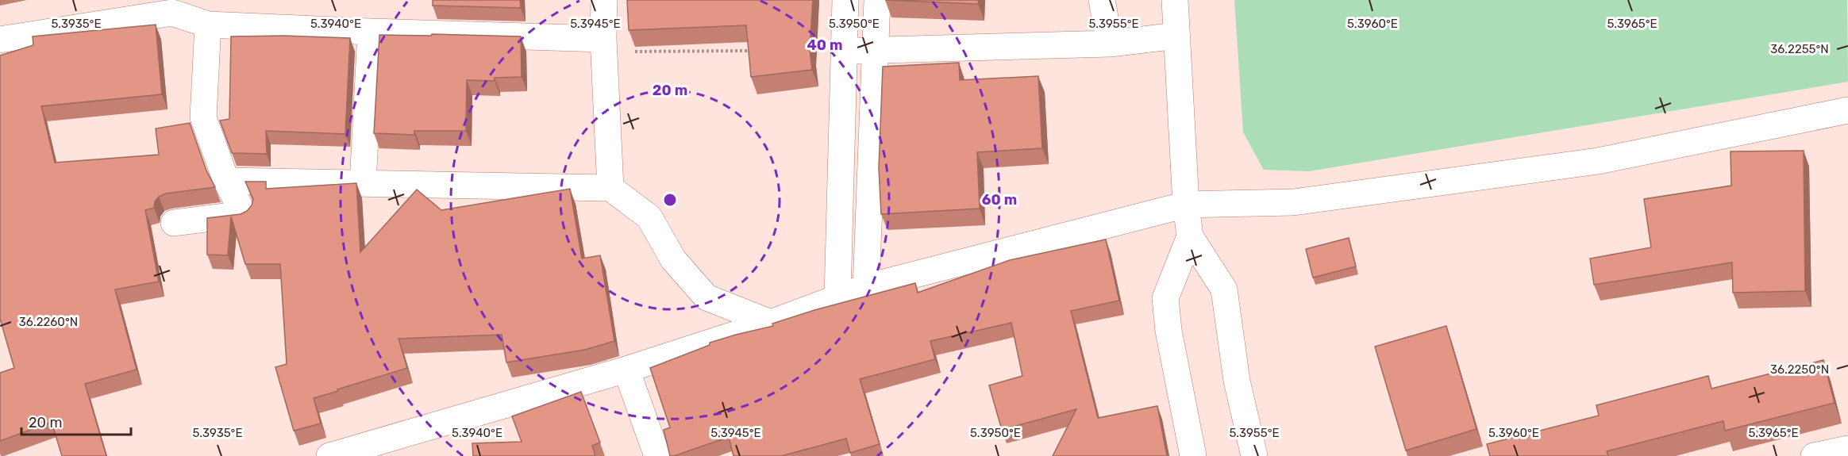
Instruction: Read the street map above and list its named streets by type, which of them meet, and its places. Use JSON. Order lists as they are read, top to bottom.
{
  "scale_bar": "20 m",
  "coordinates": [
    "5.3935°E",
    "5.3940°E",
    "5.3945°E",
    "5.3950°E",
    "5.3955°E",
    "5.3960°E",
    "5.3965°E",
    "36.2255°N",
    "36.2260°N",
    "36.2250°N"
  ],
  "rings": ["40 m", "20 m", "60 m"]
}
